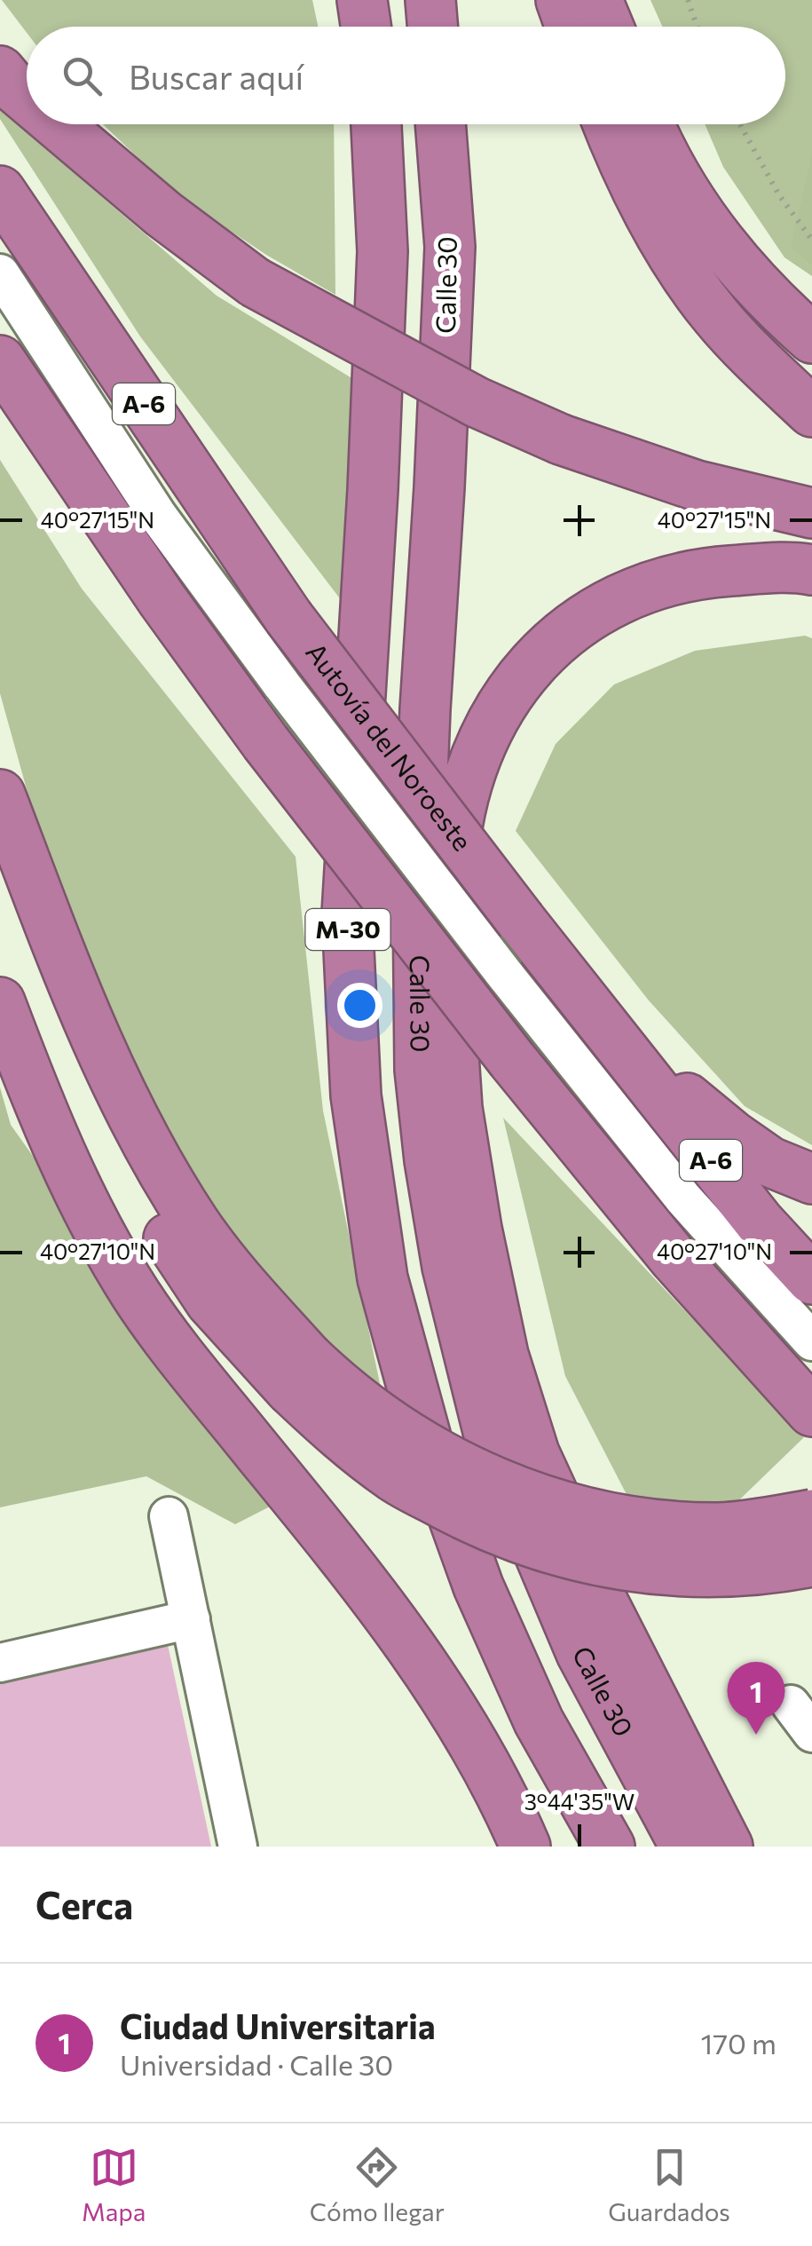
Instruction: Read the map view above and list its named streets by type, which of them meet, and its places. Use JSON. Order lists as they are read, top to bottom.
{
  "streets": {
    "highway": [
      "Calle 30",
      "A-6",
      "Autovía del Noroeste",
      "M-30"
    ]
  },
  "page": {
    "search": "Buscar aquí",
    "pins": "1",
    "heading": "Cerca",
    "list": [
      {
        "mark": "1",
        "name": "Ciudad Universitaria",
        "note": "Universidad · Calle 30",
        "value": "170 m"
      }
    ],
    "nav": ["Mapa", "Cómo llegar", "Guardados"]
  },
  "coordinates": ["40°27'15\"N", "40°27'10\"N", "3°44'35\"W"]
}
